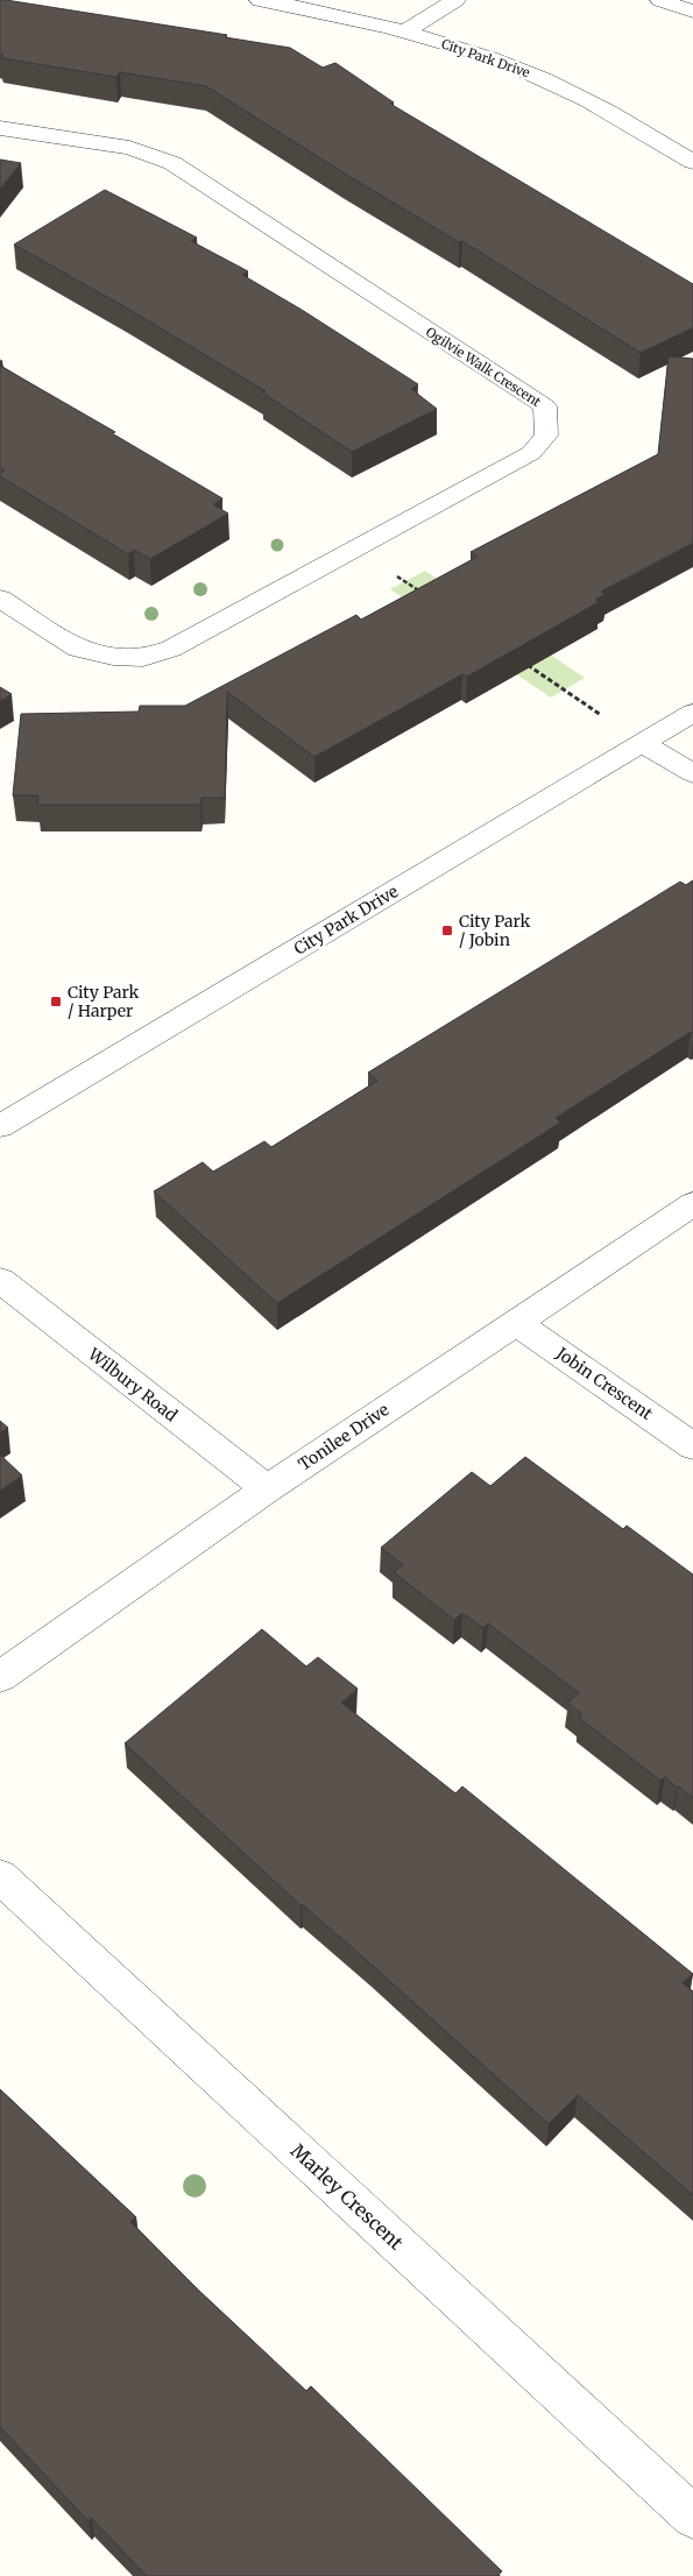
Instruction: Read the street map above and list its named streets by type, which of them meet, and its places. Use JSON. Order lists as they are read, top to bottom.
{
  "streets": {
    "street": [
      "City Park Drive",
      "Ogilvie Walk Crescent",
      "Jobin Crescent",
      "Wilbury Road",
      "Tonilee Drive",
      "Marley Crescent"
    ]
  },
  "crossings": [
    ["Jobin Crescent", "Tonilee Drive"],
    ["Wilbury Road", "Tonilee Drive"]
  ],
  "places": {
    "transit": ["City Park / Jobin", "City Park / Harper"]
  }
}
